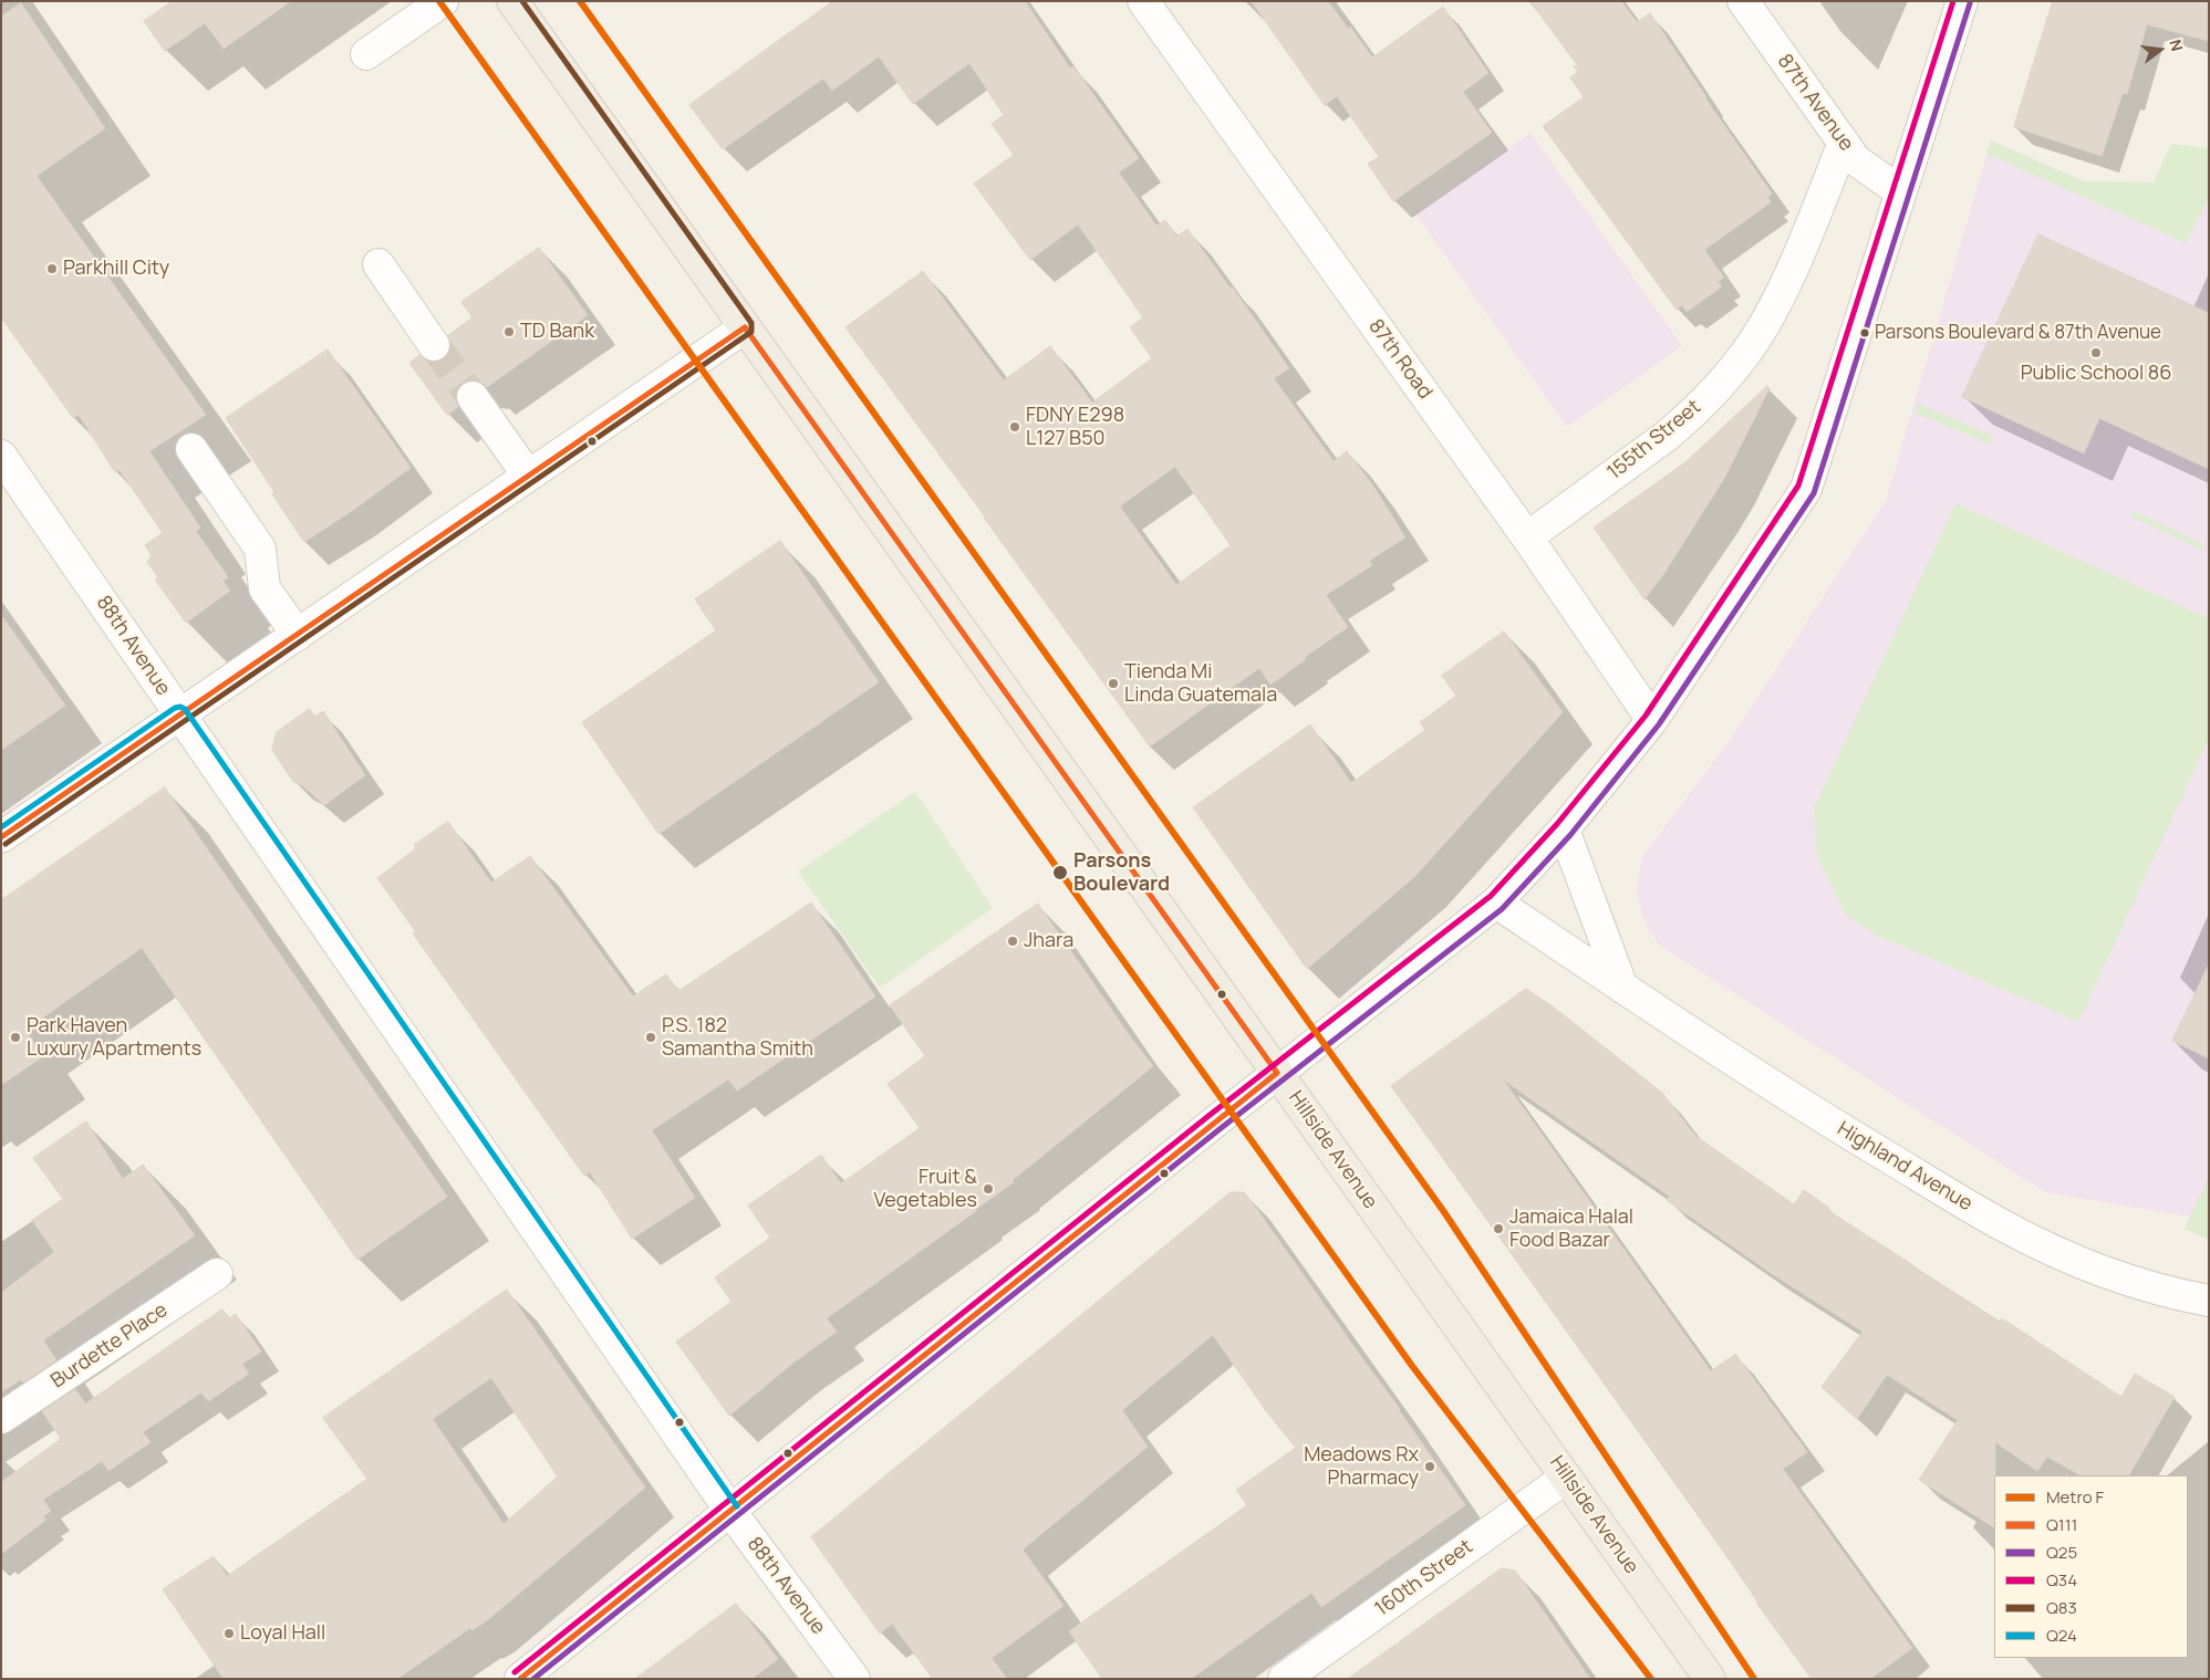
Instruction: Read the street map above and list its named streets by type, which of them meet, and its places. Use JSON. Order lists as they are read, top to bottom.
{
  "streets": {
    "main road": ["Hillside Avenue"],
    "street": [
      "87th Avenue",
      "87th Road",
      "155th Street",
      "88th Avenue",
      "Highland Avenue",
      "Burdette Place",
      "160th Street"
    ]
  },
  "crossings": [
    ["87th Avenue", "155th Street"],
    ["87th Road", "155th Street"],
    ["Hillside Avenue", "160th Street"]
  ],
  "places": [
    "Parkhill City",
    "TD Bank",
    "Parsons Boulevard & 87th Avenue",
    "Public School 86",
    "FDNY E298 L127 B50",
    "Tienda Mi Linda Guatemala",
    "Parsons Boulevard",
    "Jhara",
    "Park Haven Luxury Apartments",
    "P.S. 182 Samantha Smith",
    "Fruit & Vegetables",
    "Jamaica Halal Food Bazar",
    "Meadows Rx Pharmacy",
    "Loyal Hall"
  ],
  "lines": [
    "metro line F",
    "transit line Q34",
    "transit line Q83",
    "transit line Q25",
    "transit line Q111",
    "transit line Q24"
  ],
  "legend": [
    "Metro F",
    "Q111",
    "Q25",
    "Q34",
    "Q83",
    "Q24"
  ],
  "north": "right"
}
